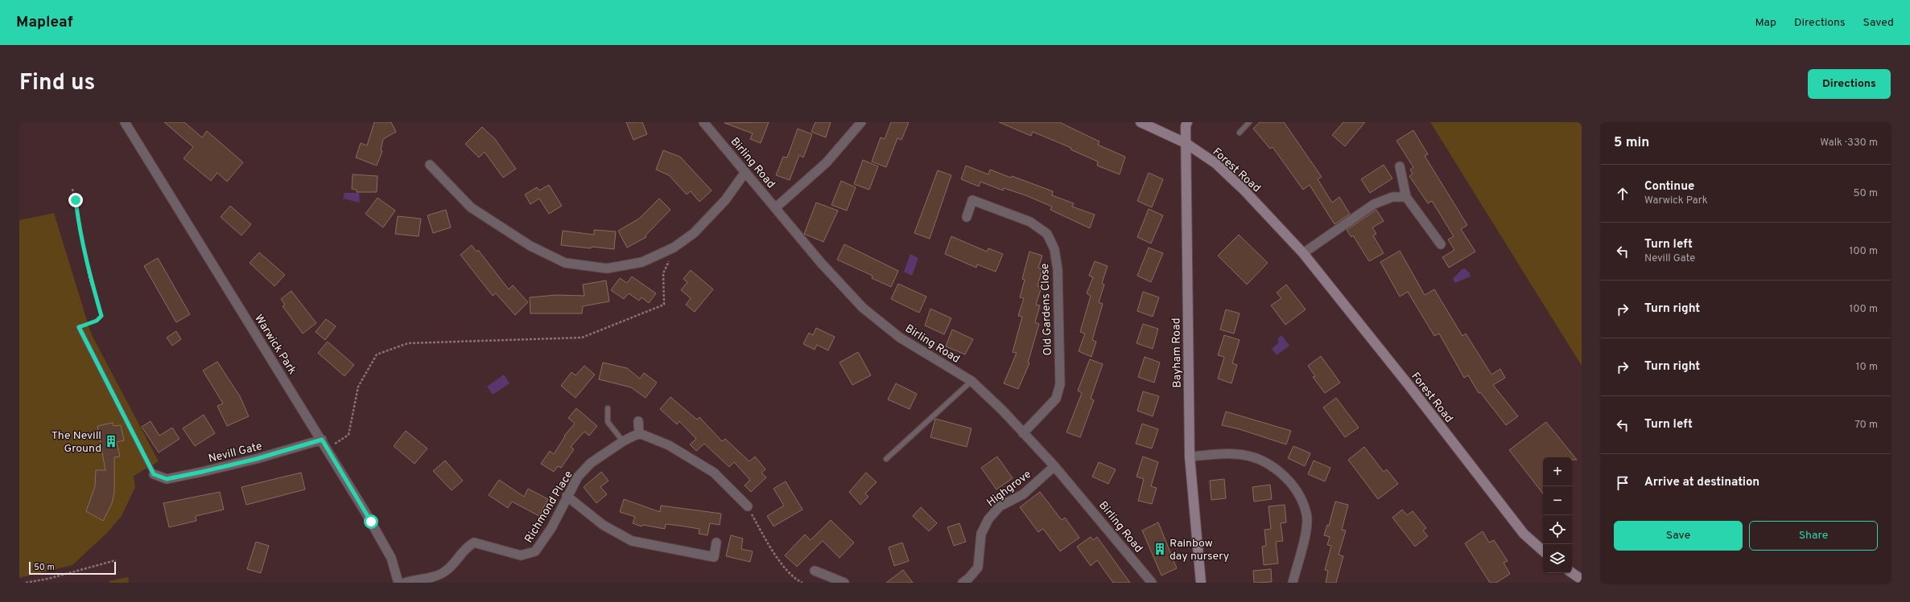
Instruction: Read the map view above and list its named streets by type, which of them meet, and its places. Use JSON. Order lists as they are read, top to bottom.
{
  "streets": {
    "street": [
      "Birling Road",
      "Forest Road",
      "Old Gardens Close",
      "Warwick Park",
      "Bayham Road",
      "Nevill Gate",
      "Highgrove",
      "Richmond Place"
    ]
  },
  "crossings": [
    ["Birling Road", "Old Gardens Close"],
    ["Birling Road", "Highgrove"],
    ["Forest Road", "Bayham Road"],
    ["Warwick Park", "Nevill Gate"]
  ],
  "places": {
    "building": ["The Nevill Ground", "Rainbow day nursery"]
  },
  "scale_bar": "50 m",
  "page": {
    "header": "Mapleaf",
    "nav": ["Map", "Directions", "Saved"],
    "title": "Find us",
    "buttons": [
      "Directions",
      ["Save", "Share"]
    ],
    "heading": ["5 min", "Walk · 330 m"],
    "list": [
      ["Continue", "Warwick Park", "50 m"],
      ["Turn left", "Nevill Gate", "100 m"],
      ["Turn right", "100 m"],
      ["Turn right", "10 m"],
      ["Turn left", "70 m"],
      "Arrive at destination"
    ],
    "map_buttons": ["+", "−"],
    "scale": "50 m"
  }
}
